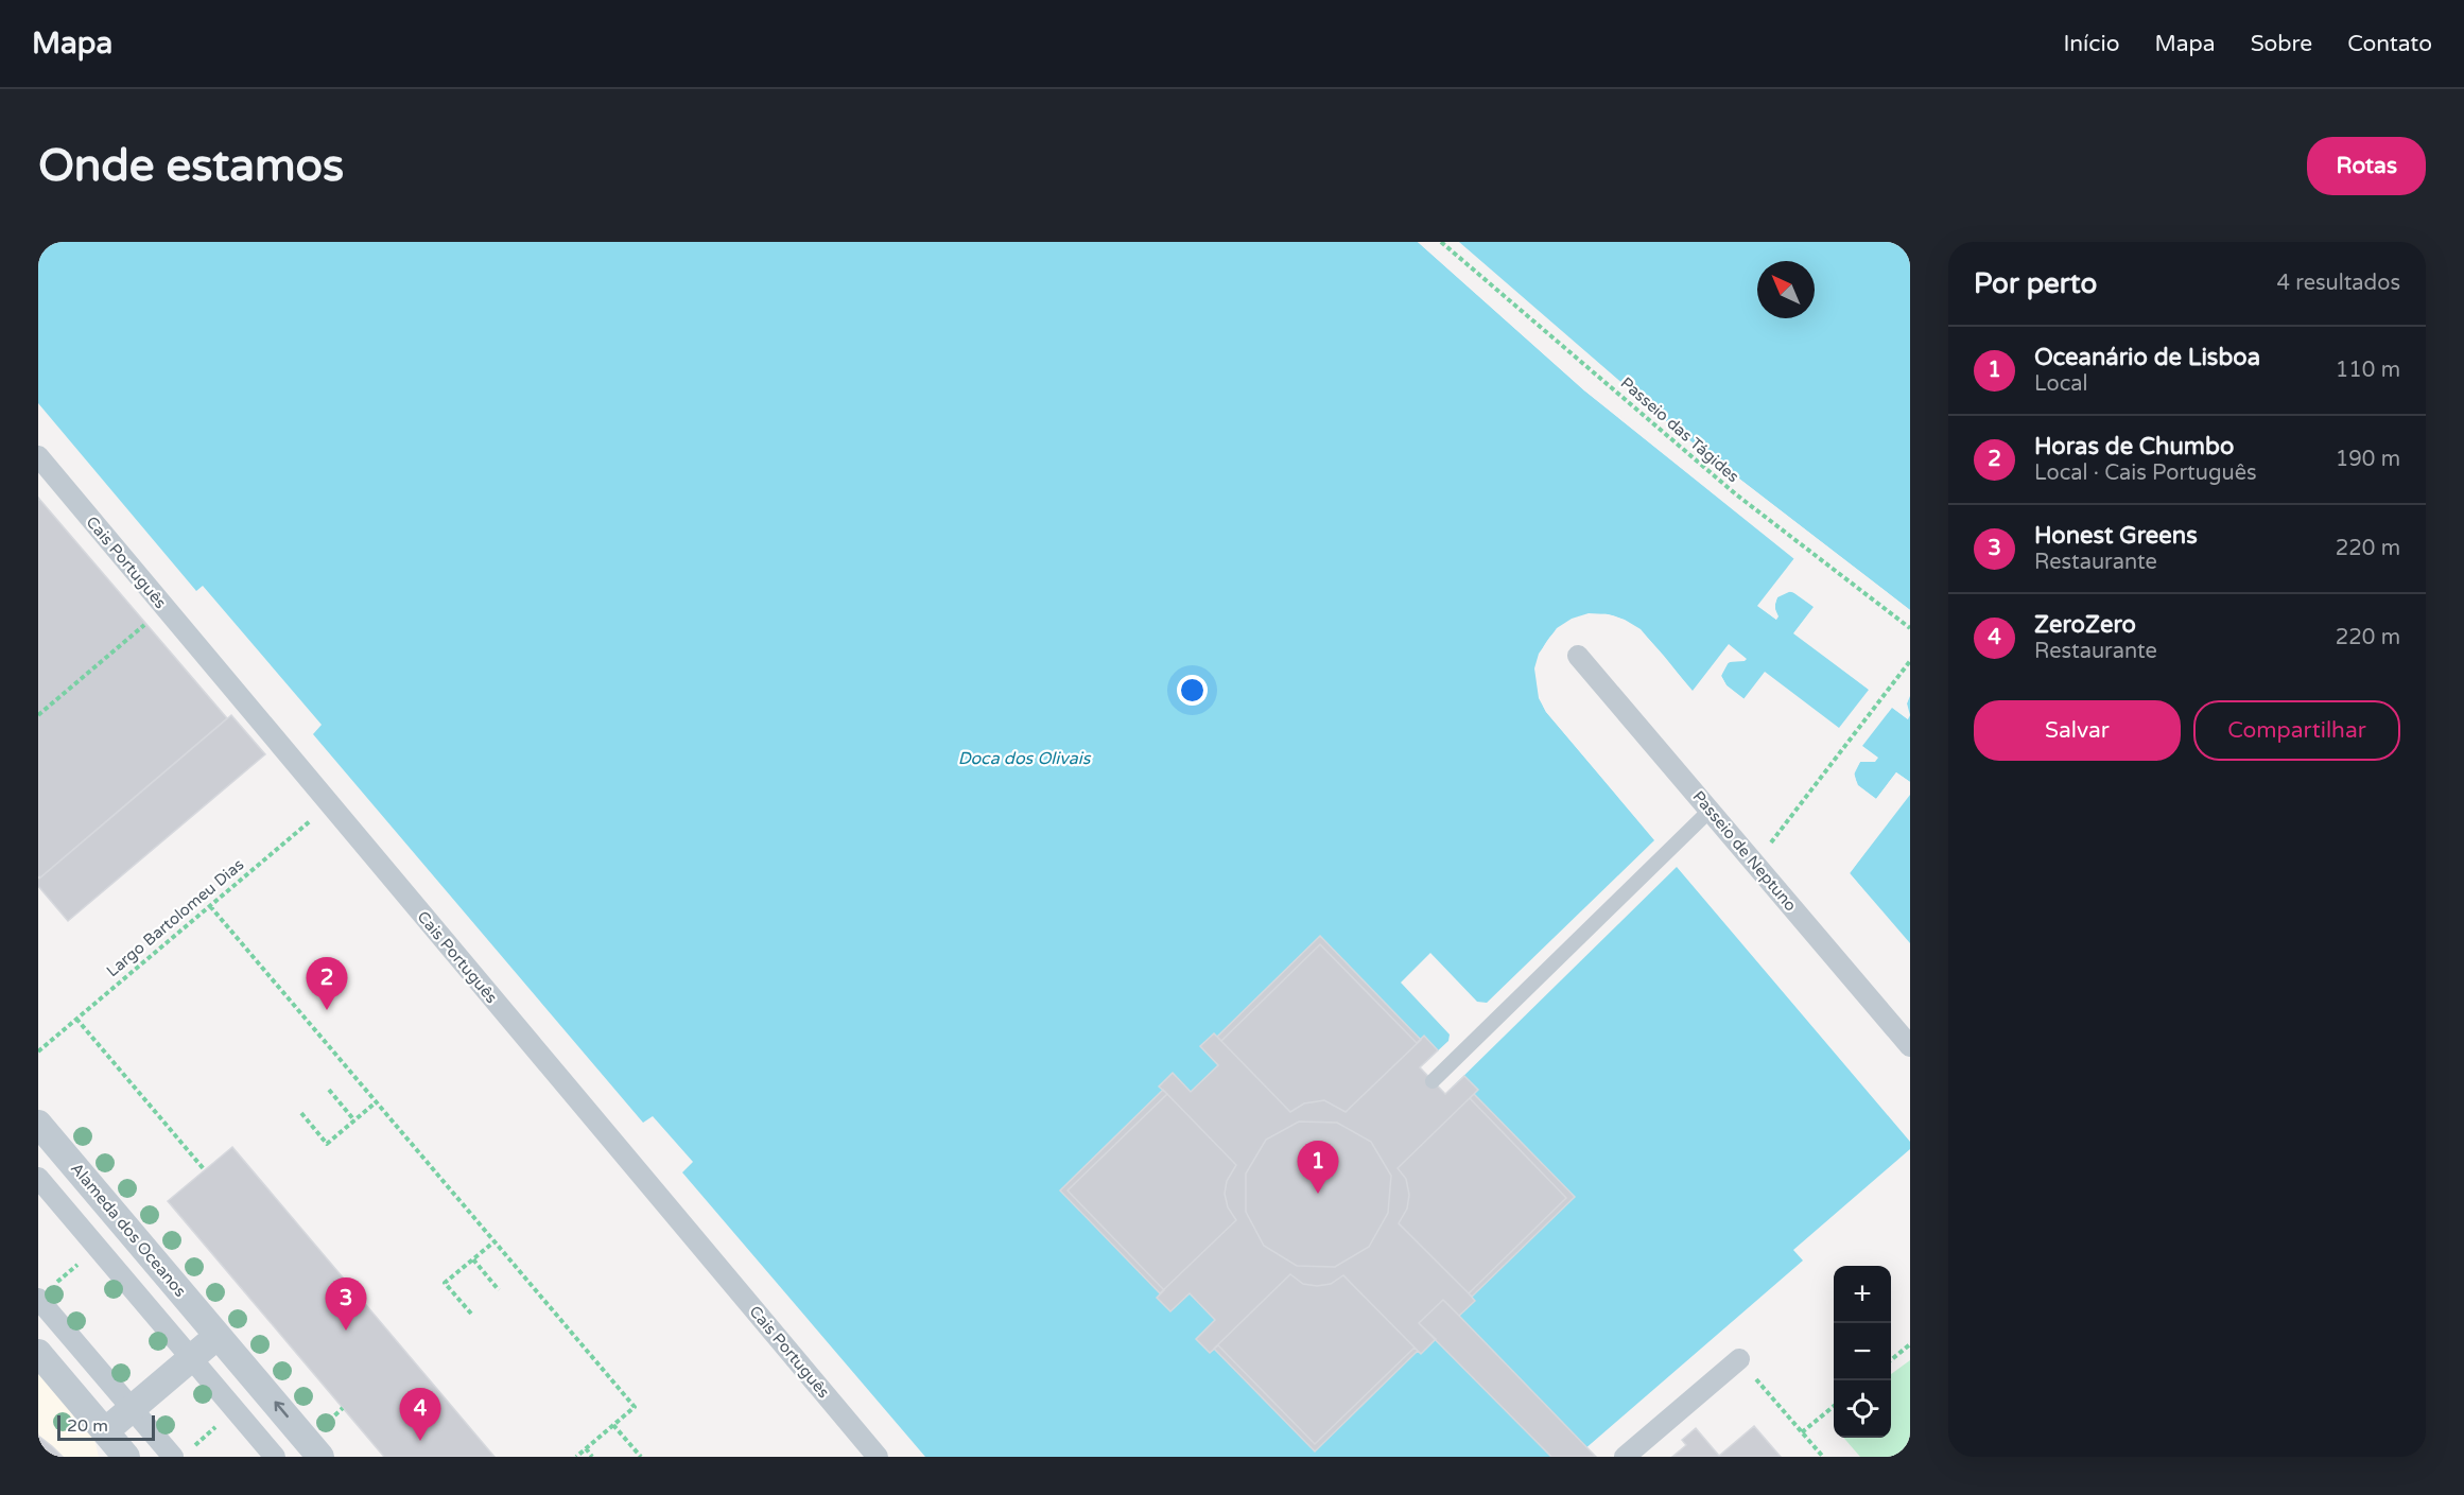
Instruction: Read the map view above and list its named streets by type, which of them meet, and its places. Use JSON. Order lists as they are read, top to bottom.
{
  "streets": {
    "street": ["Cais Português", "Passeio de Neptuno", "Alameda dos Oceanos"],
    "path": ["Passeio das Tágides", "Largo Bartolomeu Dias"]
  },
  "crossings": [
    ["Cais Português", "Largo Bartolomeu Dias"]
  ],
  "water": ["Doca dos Olivais"],
  "scale_bar": "20 m",
  "north": "top left",
  "page": {
    "header": "Mapa",
    "nav": [
      "Início",
      "Mapa",
      "Sobre",
      "Contato"
    ],
    "buttons": [
      "Rotas",
      ["Salvar", "Compartilhar"]
    ],
    "title": "Onde estamos",
    "heading": ["Por perto", "4 resultados"],
    "list": [
      {
        "mark": "1",
        "name": "Oceanário de Lisboa",
        "note": "Local",
        "value": "110 m"
      },
      {
        "mark": "2",
        "name": "Horas de Chumbo",
        "note": "Local · Cais Português",
        "value": "190 m"
      },
      {
        "mark": "3",
        "name": "Honest Greens",
        "note": "Restaurante",
        "value": "220 m"
      },
      {
        "mark": "4",
        "name": "ZeroZero",
        "note": "Restaurante",
        "value": "220 m"
      }
    ],
    "pins": [
      "2",
      "1",
      "3",
      "4"
    ],
    "map_buttons": ["+", "−"],
    "scale": "20 m"
  }
}
